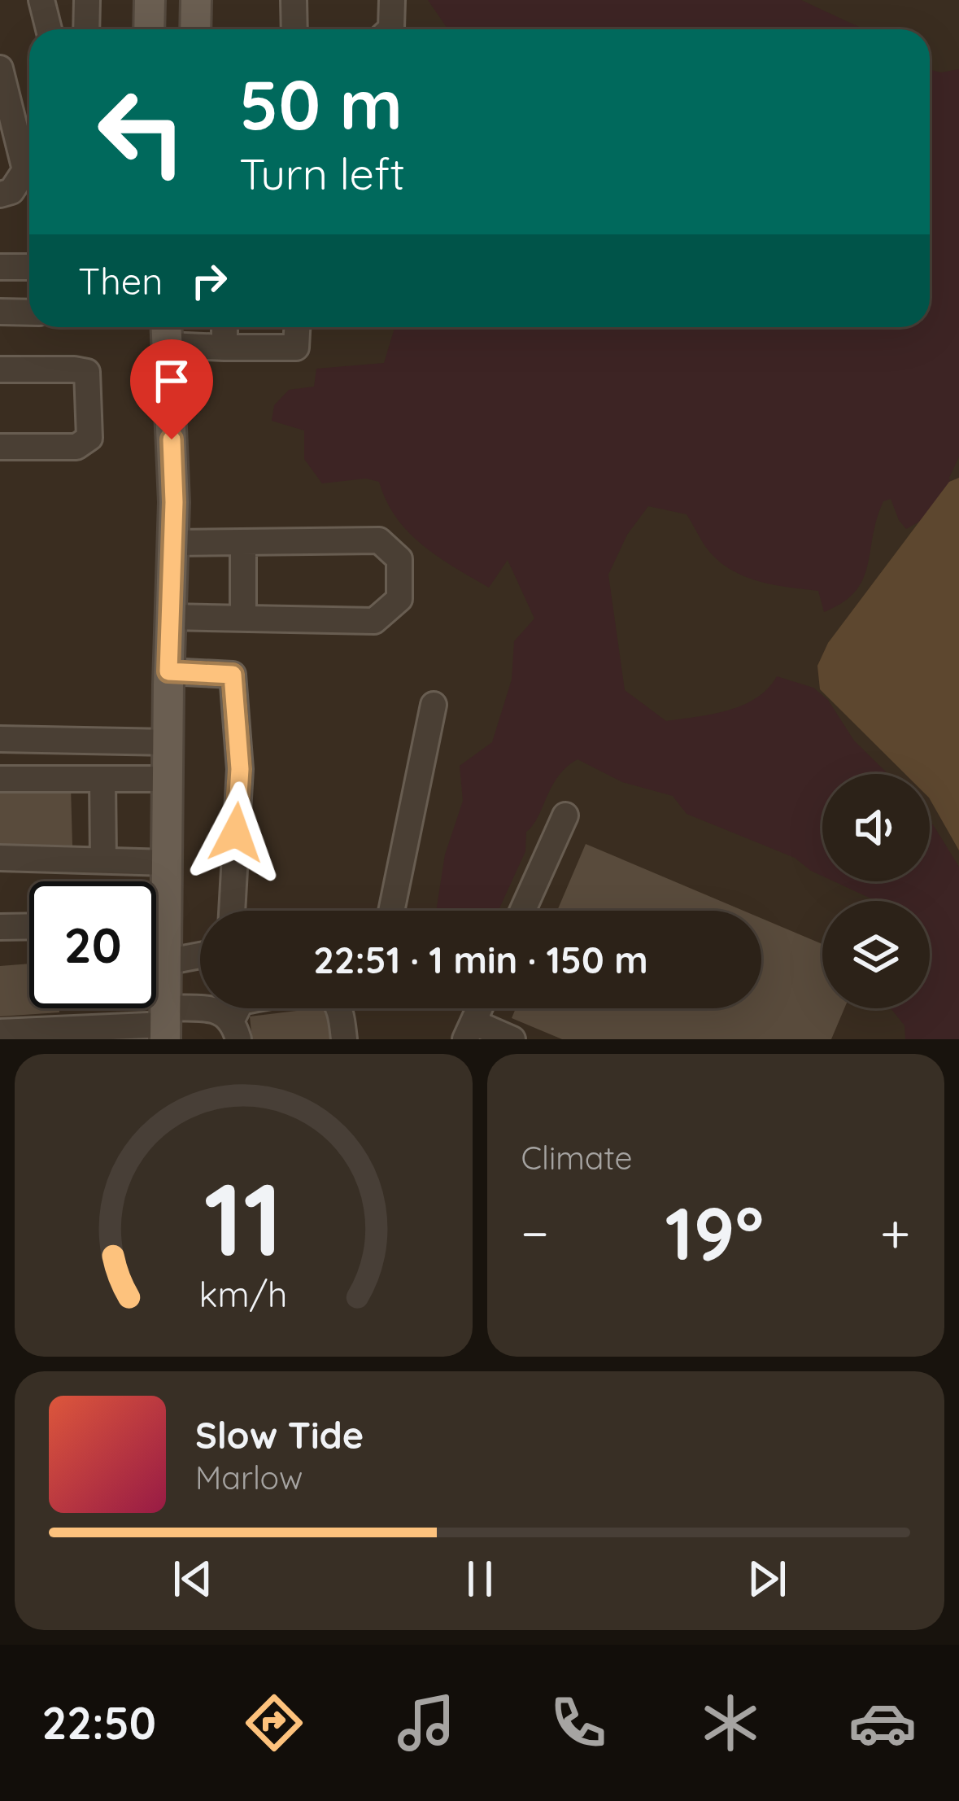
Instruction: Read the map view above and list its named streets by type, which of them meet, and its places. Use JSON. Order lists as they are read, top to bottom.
{
  "page": {
    "turn": ["50 m", "Turn left"],
    "then": "Then",
    "limit": "20",
    "trip": "22:51 · 1 min · 150 m",
    "tile": "Climate",
    "heat": ["−", "19°", "+"],
    "song": ["Slow Tide", "Marlow"],
    "tabs": "22:50",
    "gauge": ["11", "km/h"]
  }
}
